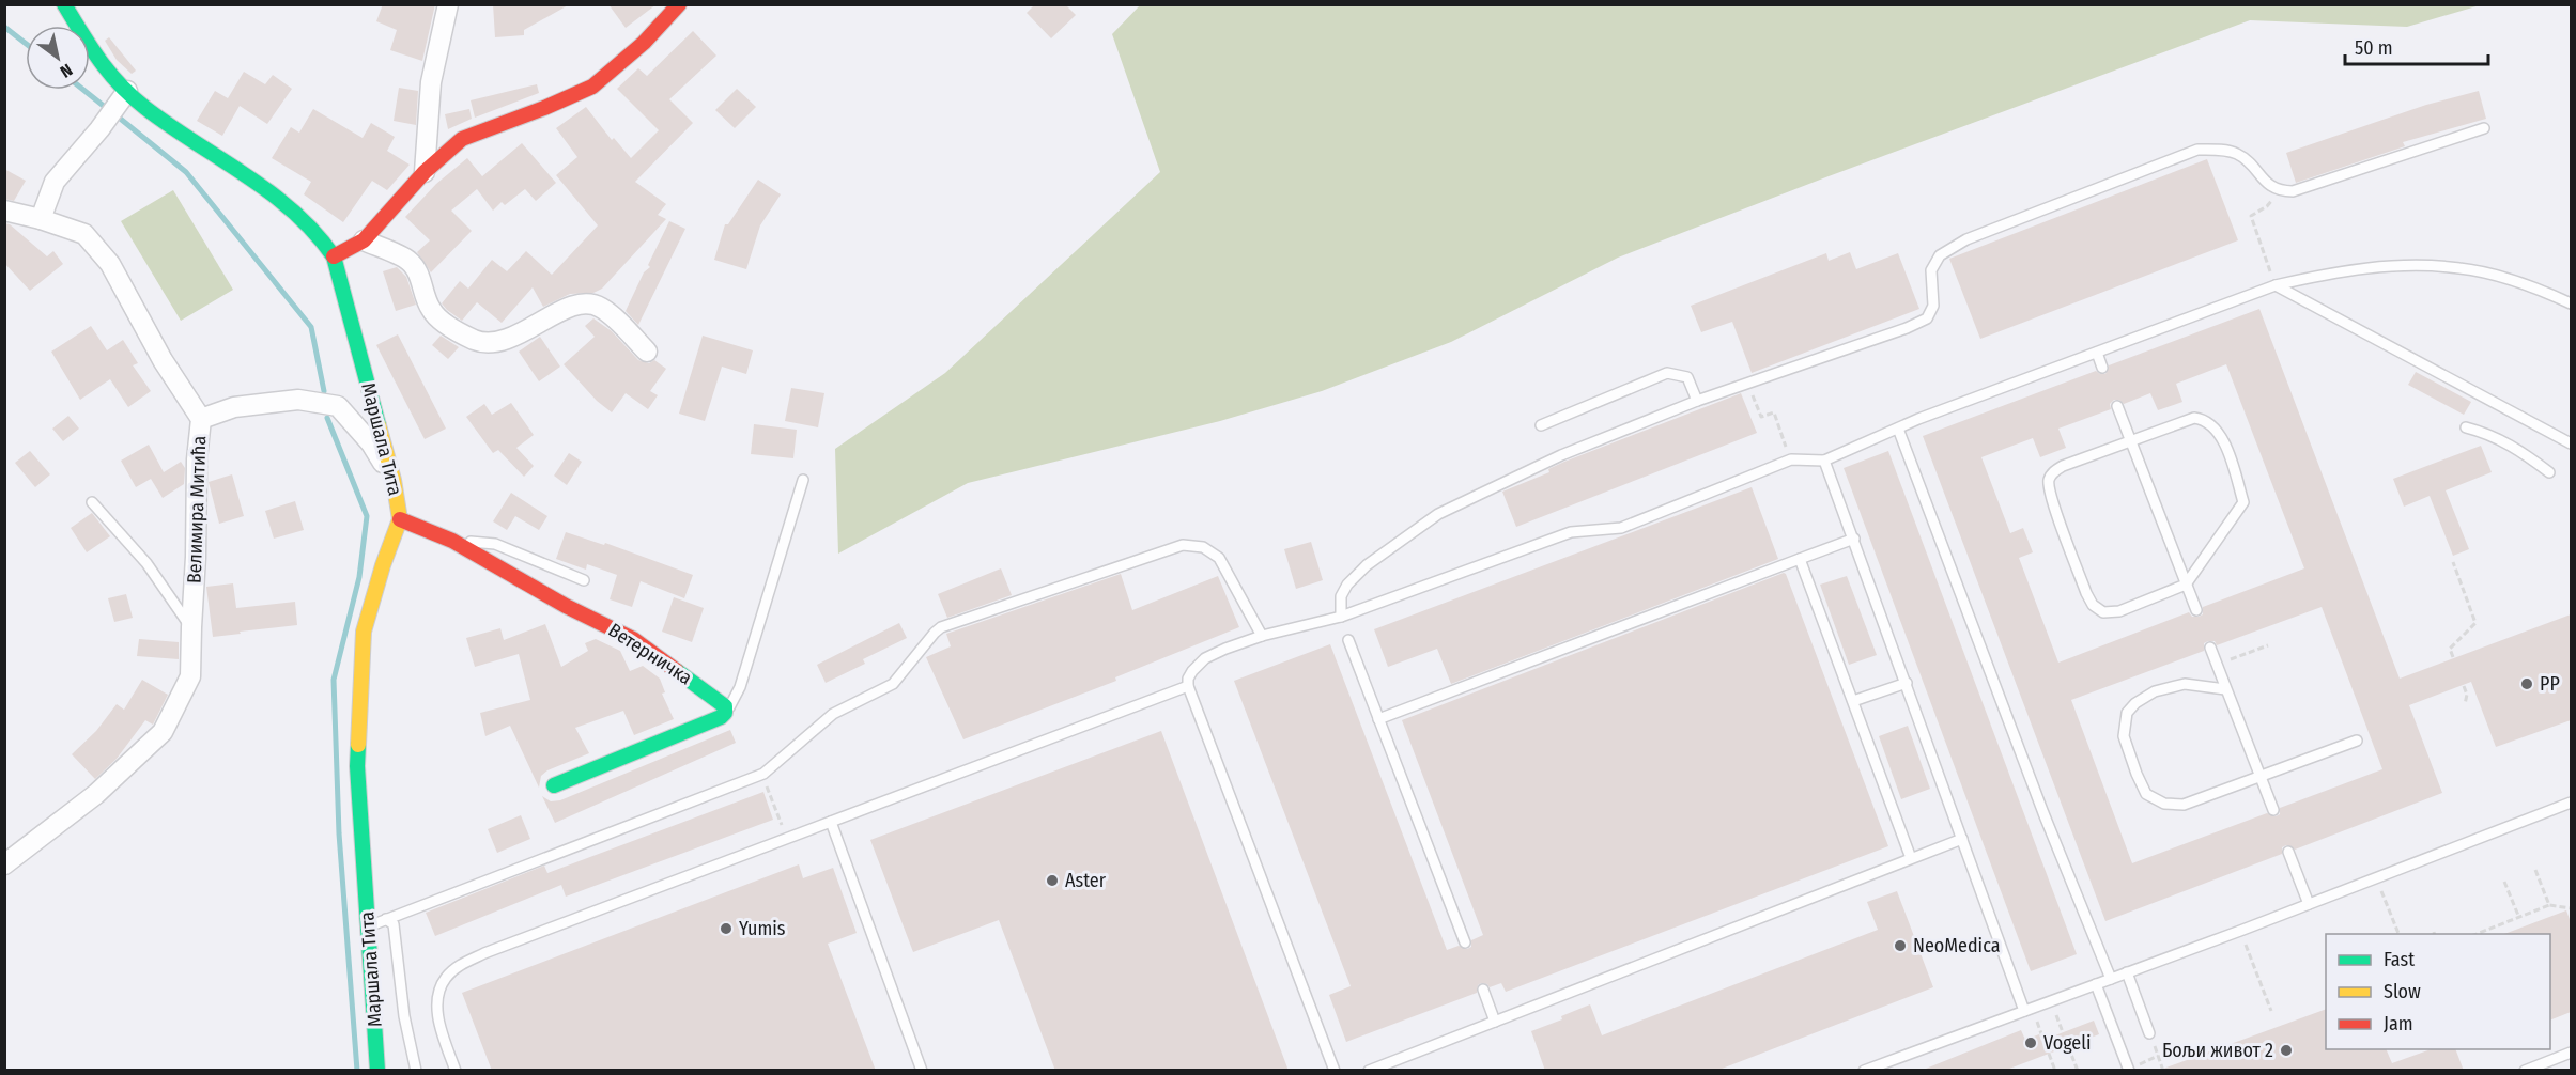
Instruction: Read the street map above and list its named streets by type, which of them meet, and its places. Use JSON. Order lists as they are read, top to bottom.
{
  "streets": {
    "street": ["Маршала Тита", "Велимира Митића", "Ветерничка"]
  },
  "crossings": [
    ["Маршала Тита", "Ветерничка"]
  ],
  "places": [
    "PP",
    "Aster",
    "Yumis",
    "NeoMedica",
    "Vogeli",
    "Бољи живот 2"
  ],
  "legend": ["Fast", "Slow", "Jam"],
  "scale_bar": "50 m",
  "north": "bottom right"
}
